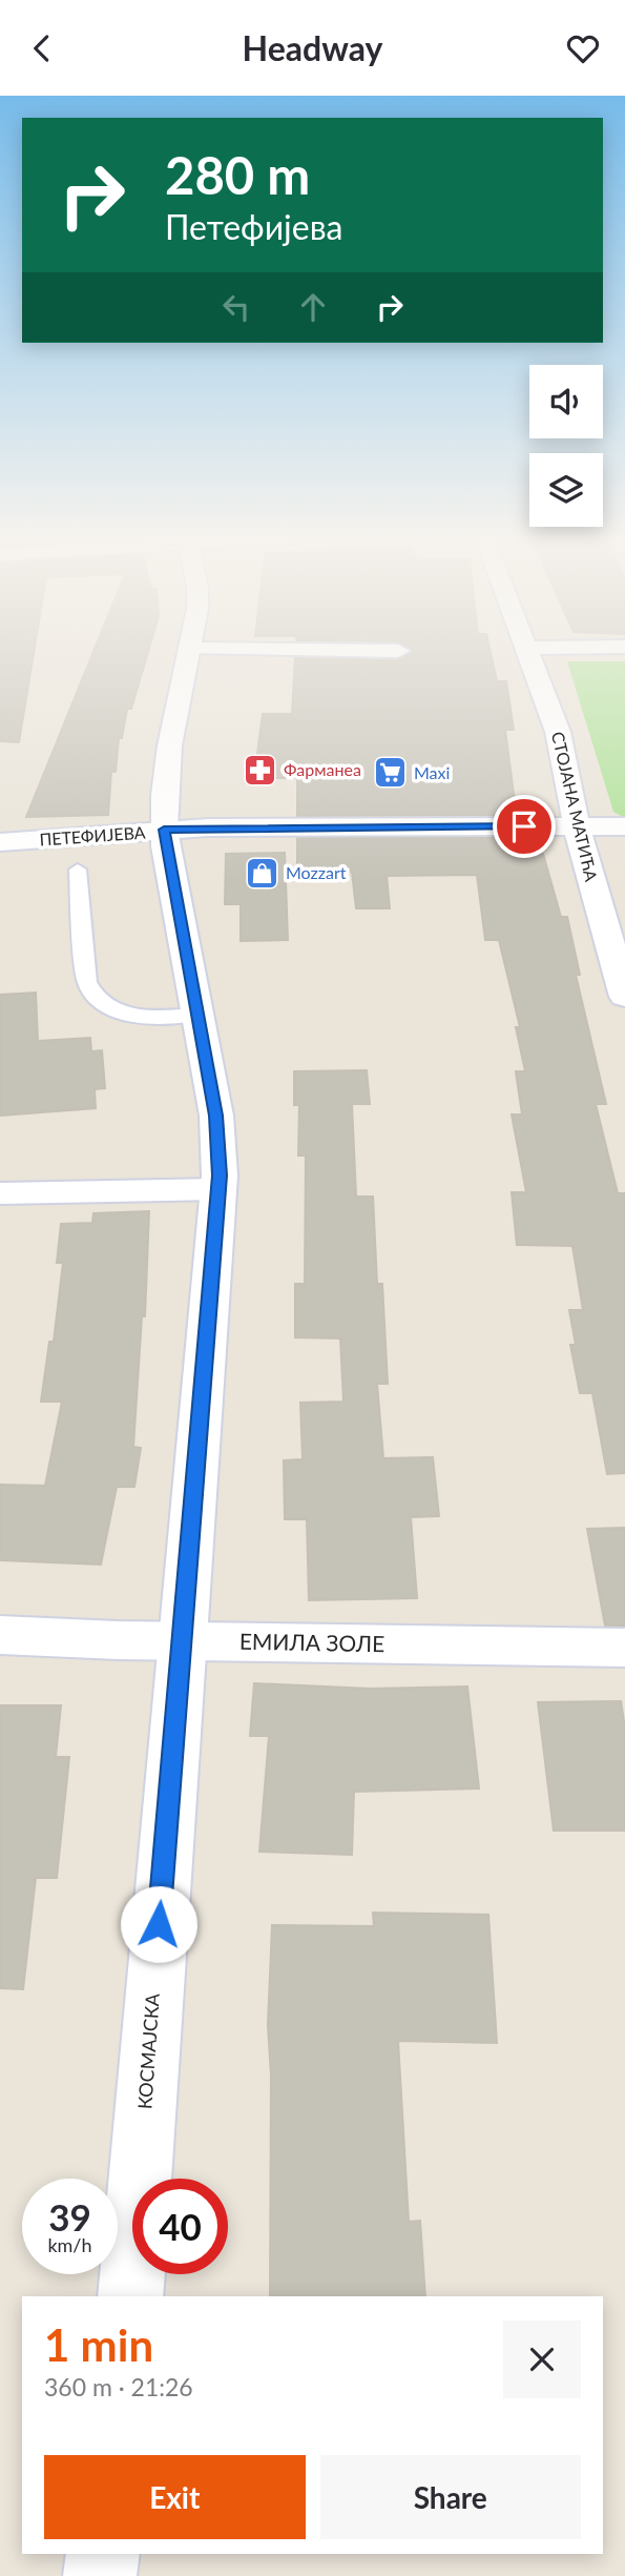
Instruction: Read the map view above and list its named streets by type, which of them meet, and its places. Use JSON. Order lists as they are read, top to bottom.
{
  "streets": {
    "street": [
      "СТОЈАНА МАТИЋА",
      "ПЕТЕФИЈЕВА",
      "ЕМИЛА ЗОЛЕ",
      "КОСМАЈСКА"
    ]
  },
  "crossings": [
    ["СТОЈАНА МАТИЋА", "ПЕТЕФИЈЕВА"],
    ["ПЕТЕФИЈЕВА", "КОСМАЈСКА"],
    ["ЕМИЛА ЗОЛЕ", "КОСМАЈСКА"]
  ],
  "places": {
    "pharmacy": ["Фарманеа"],
    "supermarket": ["Maxi"],
    "shop": ["Mozzart"]
  },
  "page": {
    "header": "Headway",
    "turn": ["280 m", "Петефијева"],
    "speed": "39 km/h",
    "limit": "40",
    "heading": ["1 min", "360 m · 21:26"],
    "buttons": ["Exit", "Share"]
  }
}
